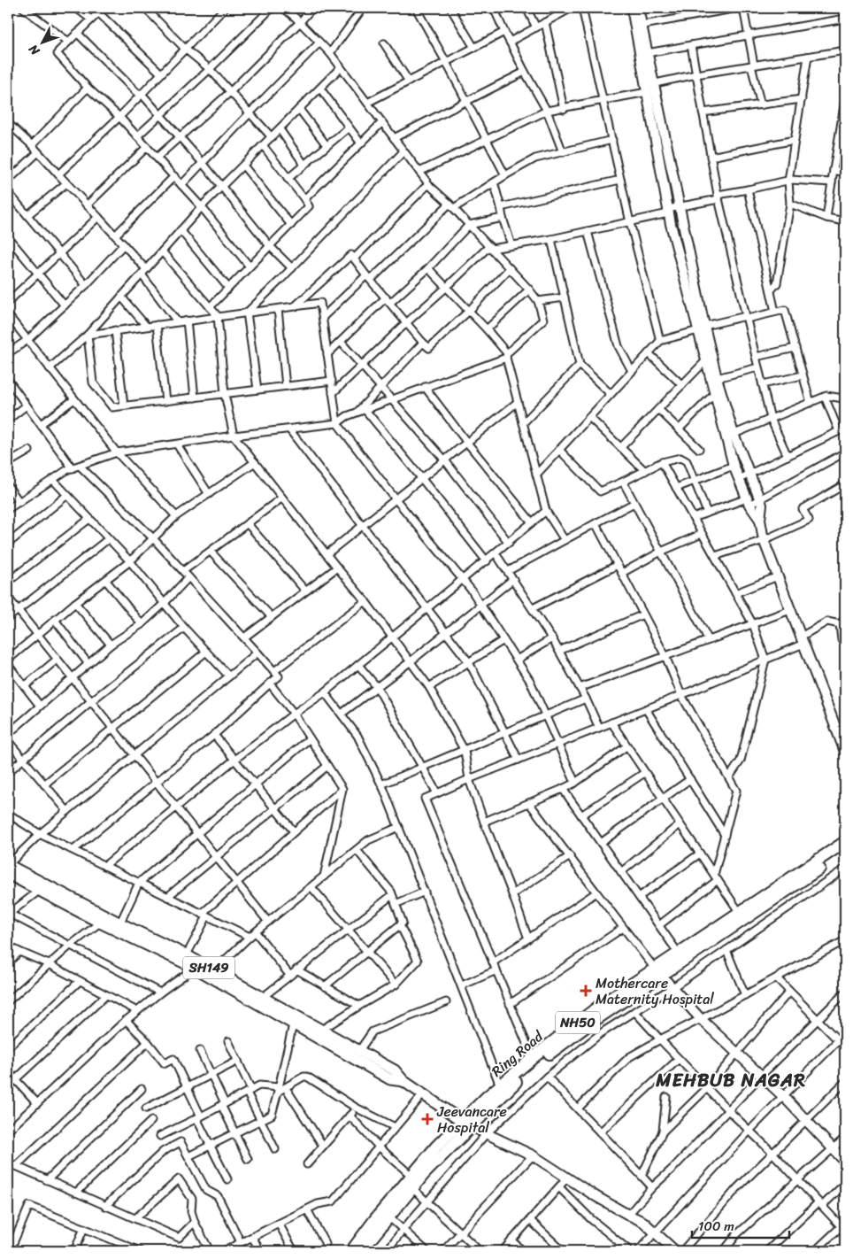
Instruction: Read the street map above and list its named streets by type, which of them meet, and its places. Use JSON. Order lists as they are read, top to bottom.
{
  "streets": {
    "highway": ["NH50", "Ring Road"],
    "main road": ["SH149"]
  },
  "crossings": [
    ["SH149", "Ring Road"]
  ],
  "districts": ["MEHBUB NAGAR"],
  "places": {
    "health": ["Mothercare Maternity Hospital", "Jeevancare Hospital"]
  },
  "scale_bar": "100 m",
  "north": "bottom left"
}
